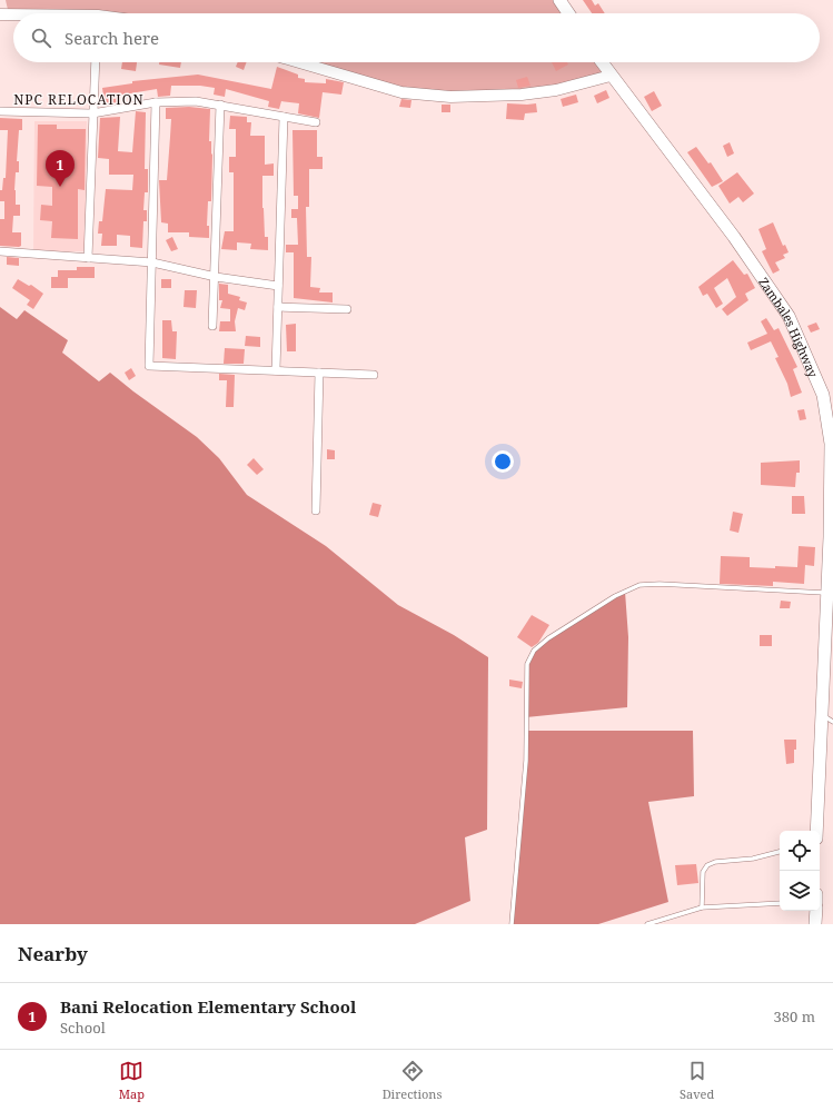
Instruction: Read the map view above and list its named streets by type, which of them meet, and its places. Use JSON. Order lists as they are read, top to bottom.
{
  "streets": {
    "main road": ["Zambales Highway"]
  },
  "districts": ["NPC RELOCATION"],
  "page": {
    "search": "Search here",
    "pins": "1",
    "heading": "Nearby",
    "list": [
      {
        "mark": "1",
        "name": "Bani Relocation Elementary School",
        "note": "School",
        "value": "380 m"
      }
    ],
    "nav": ["Map", "Directions", "Saved"]
  }
}
